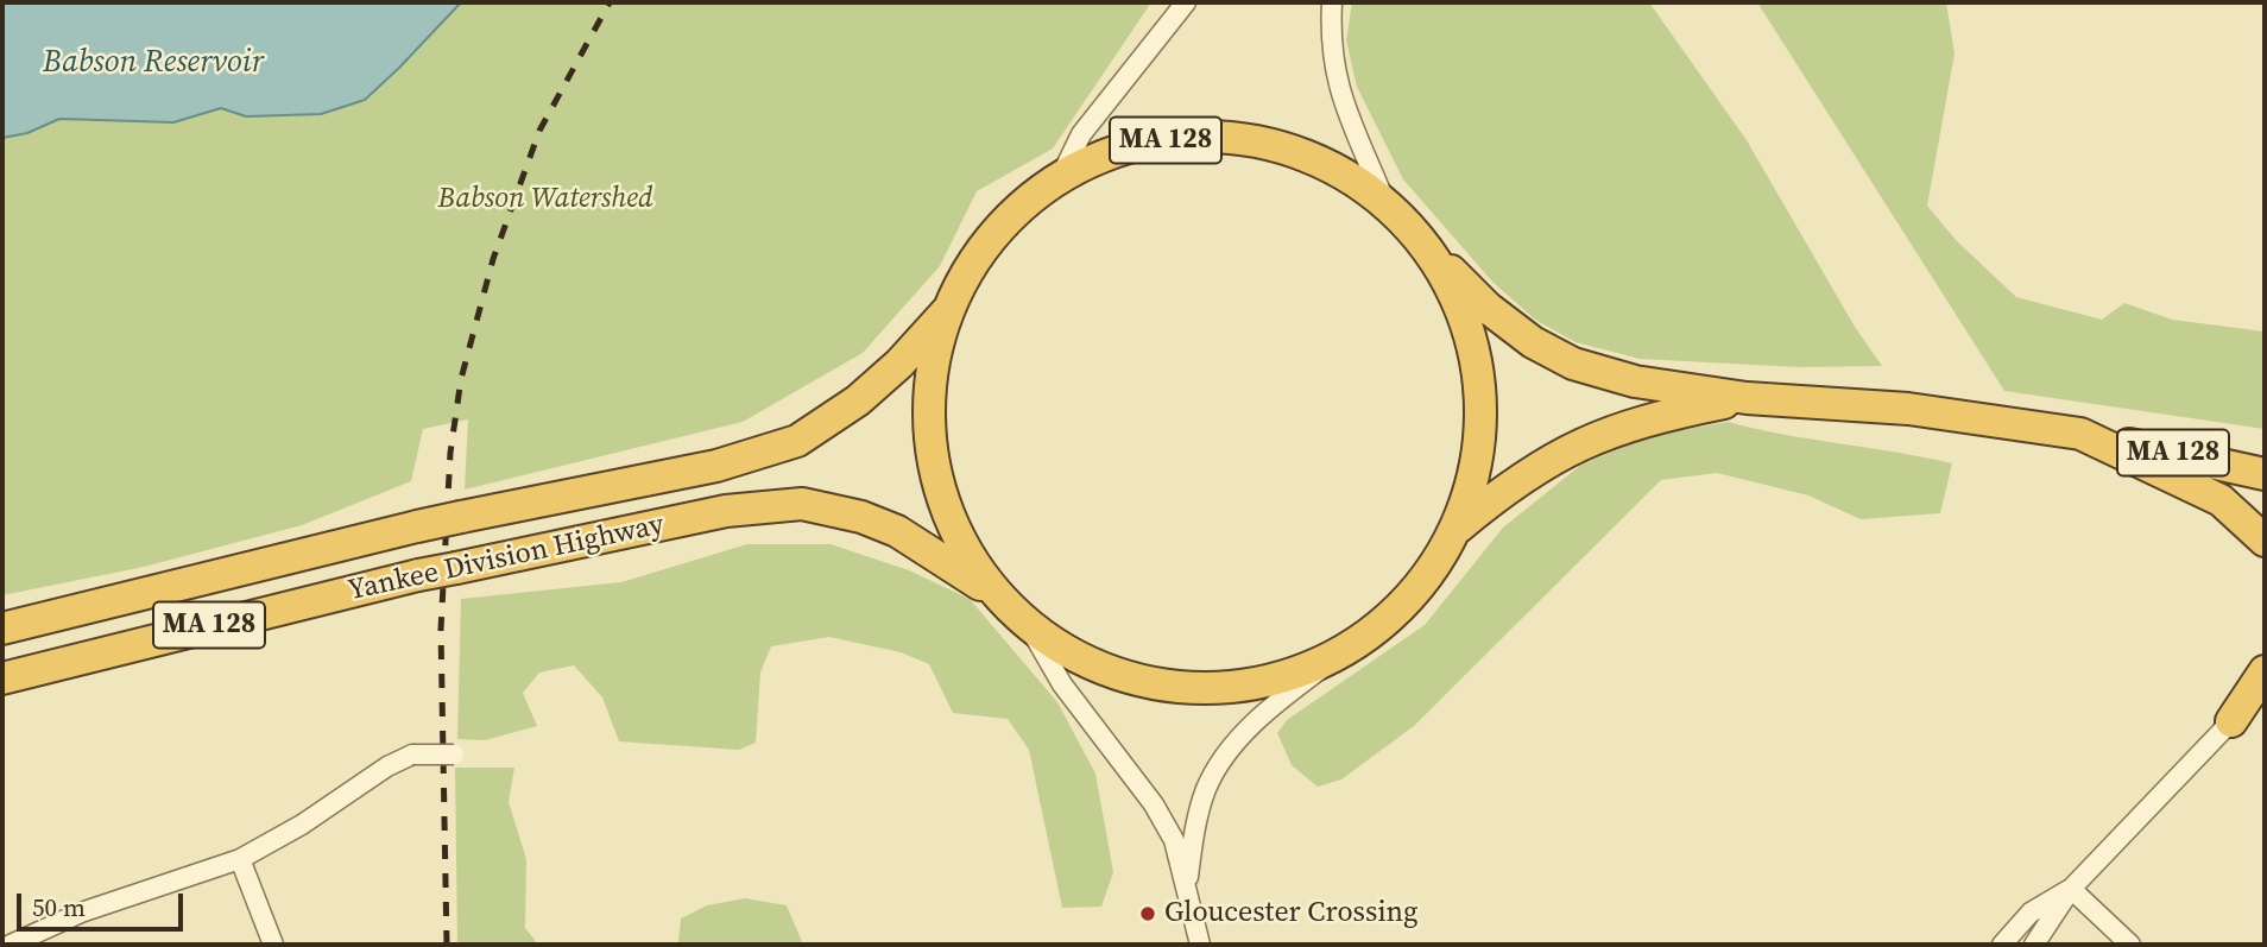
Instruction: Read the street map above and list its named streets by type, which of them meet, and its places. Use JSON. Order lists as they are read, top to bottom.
{
  "streets": {
    "highway": ["MA 128", "Yankee Division Highway"]
  },
  "crossings": [
    ["MA 128", "Yankee Division Highway"]
  ],
  "water": ["Babson Reservoir"],
  "parks": ["Babson Watershed"],
  "places": ["Gloucester Crossing"],
  "scale_bar": "50 m"
}
